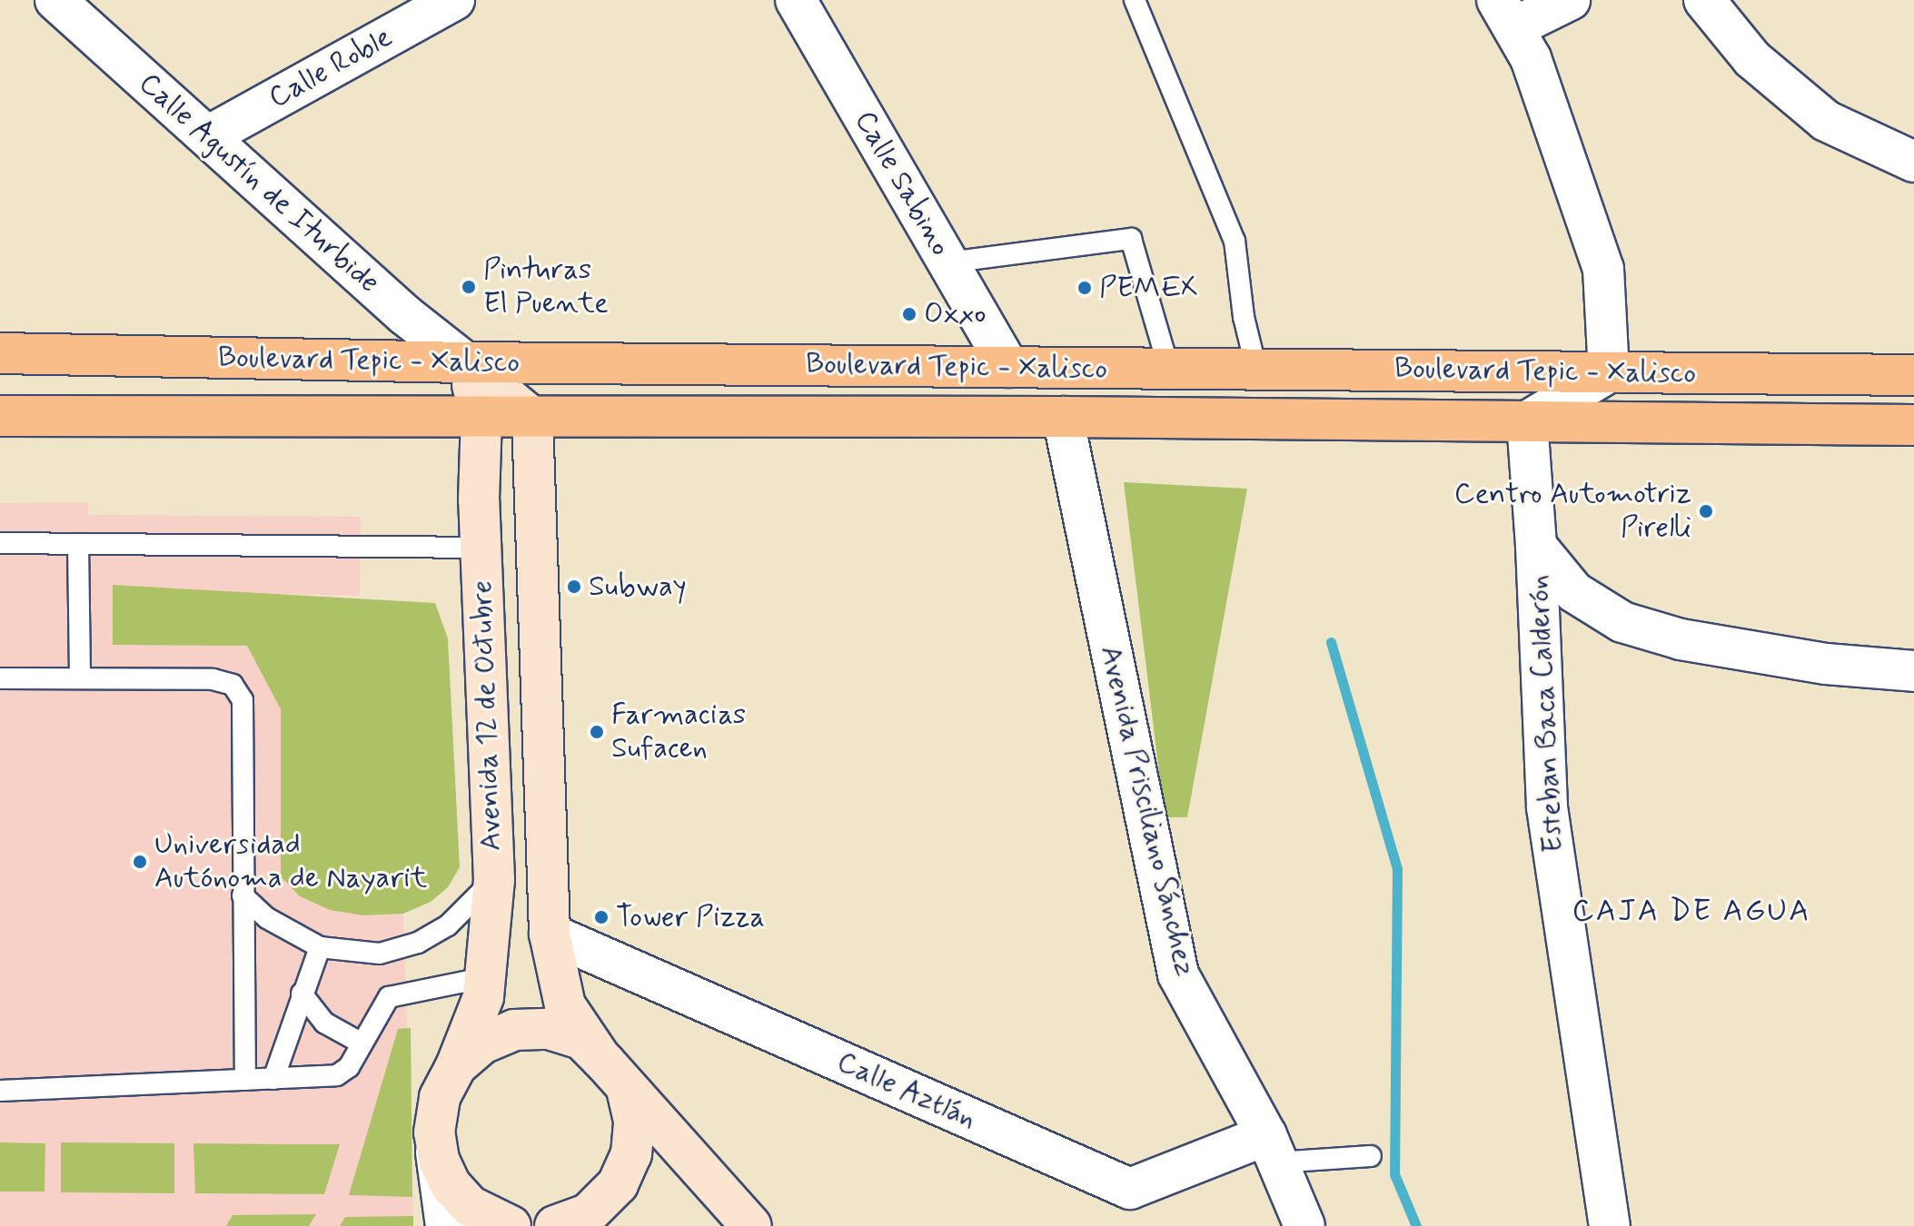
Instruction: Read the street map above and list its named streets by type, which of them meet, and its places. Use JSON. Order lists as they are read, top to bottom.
{
  "streets": {
    "main road": ["Boulevard Tepic - Xalisco", "Avenida 12 de Octubre"],
    "street": [
      "Calle Roble",
      "Calle Agustín de Iturbide",
      "Calle Sabino",
      "Esteban Baca Calderón",
      "Avenida Prisciliano Sánchez",
      "Calle Aztlán"
    ]
  },
  "crossings": [
    ["Calle Roble", "Calle Agustín de Iturbide"],
    ["Calle Agustín de Iturbide", "Boulevard Tepic - Xalisco"],
    ["Calle Agustín de Iturbide", "Avenida 12 de Octubre"],
    ["Calle Sabino", "Boulevard Tepic - Xalisco"],
    ["Boulevard Tepic - Xalisco", "Esteban Baca Calderón"],
    ["Boulevard Tepic - Xalisco", "Avenida 12 de Octubre"],
    ["Boulevard Tepic - Xalisco", "Avenida Prisciliano Sánchez"],
    ["Avenida 12 de Octubre", "Calle Aztlán"],
    ["Avenida Prisciliano Sánchez", "Calle Aztlán"]
  ],
  "districts": ["CAJA DE AGUA"],
  "places": [
    "Pinturas El Puente",
    "PEMEX",
    "Oxxo",
    "Centro Automotriz Pirelli",
    "Subway",
    "Farmacias Sufacen",
    "Universidad Autónoma de Nayarit",
    "Tower Pizza"
  ]
}
